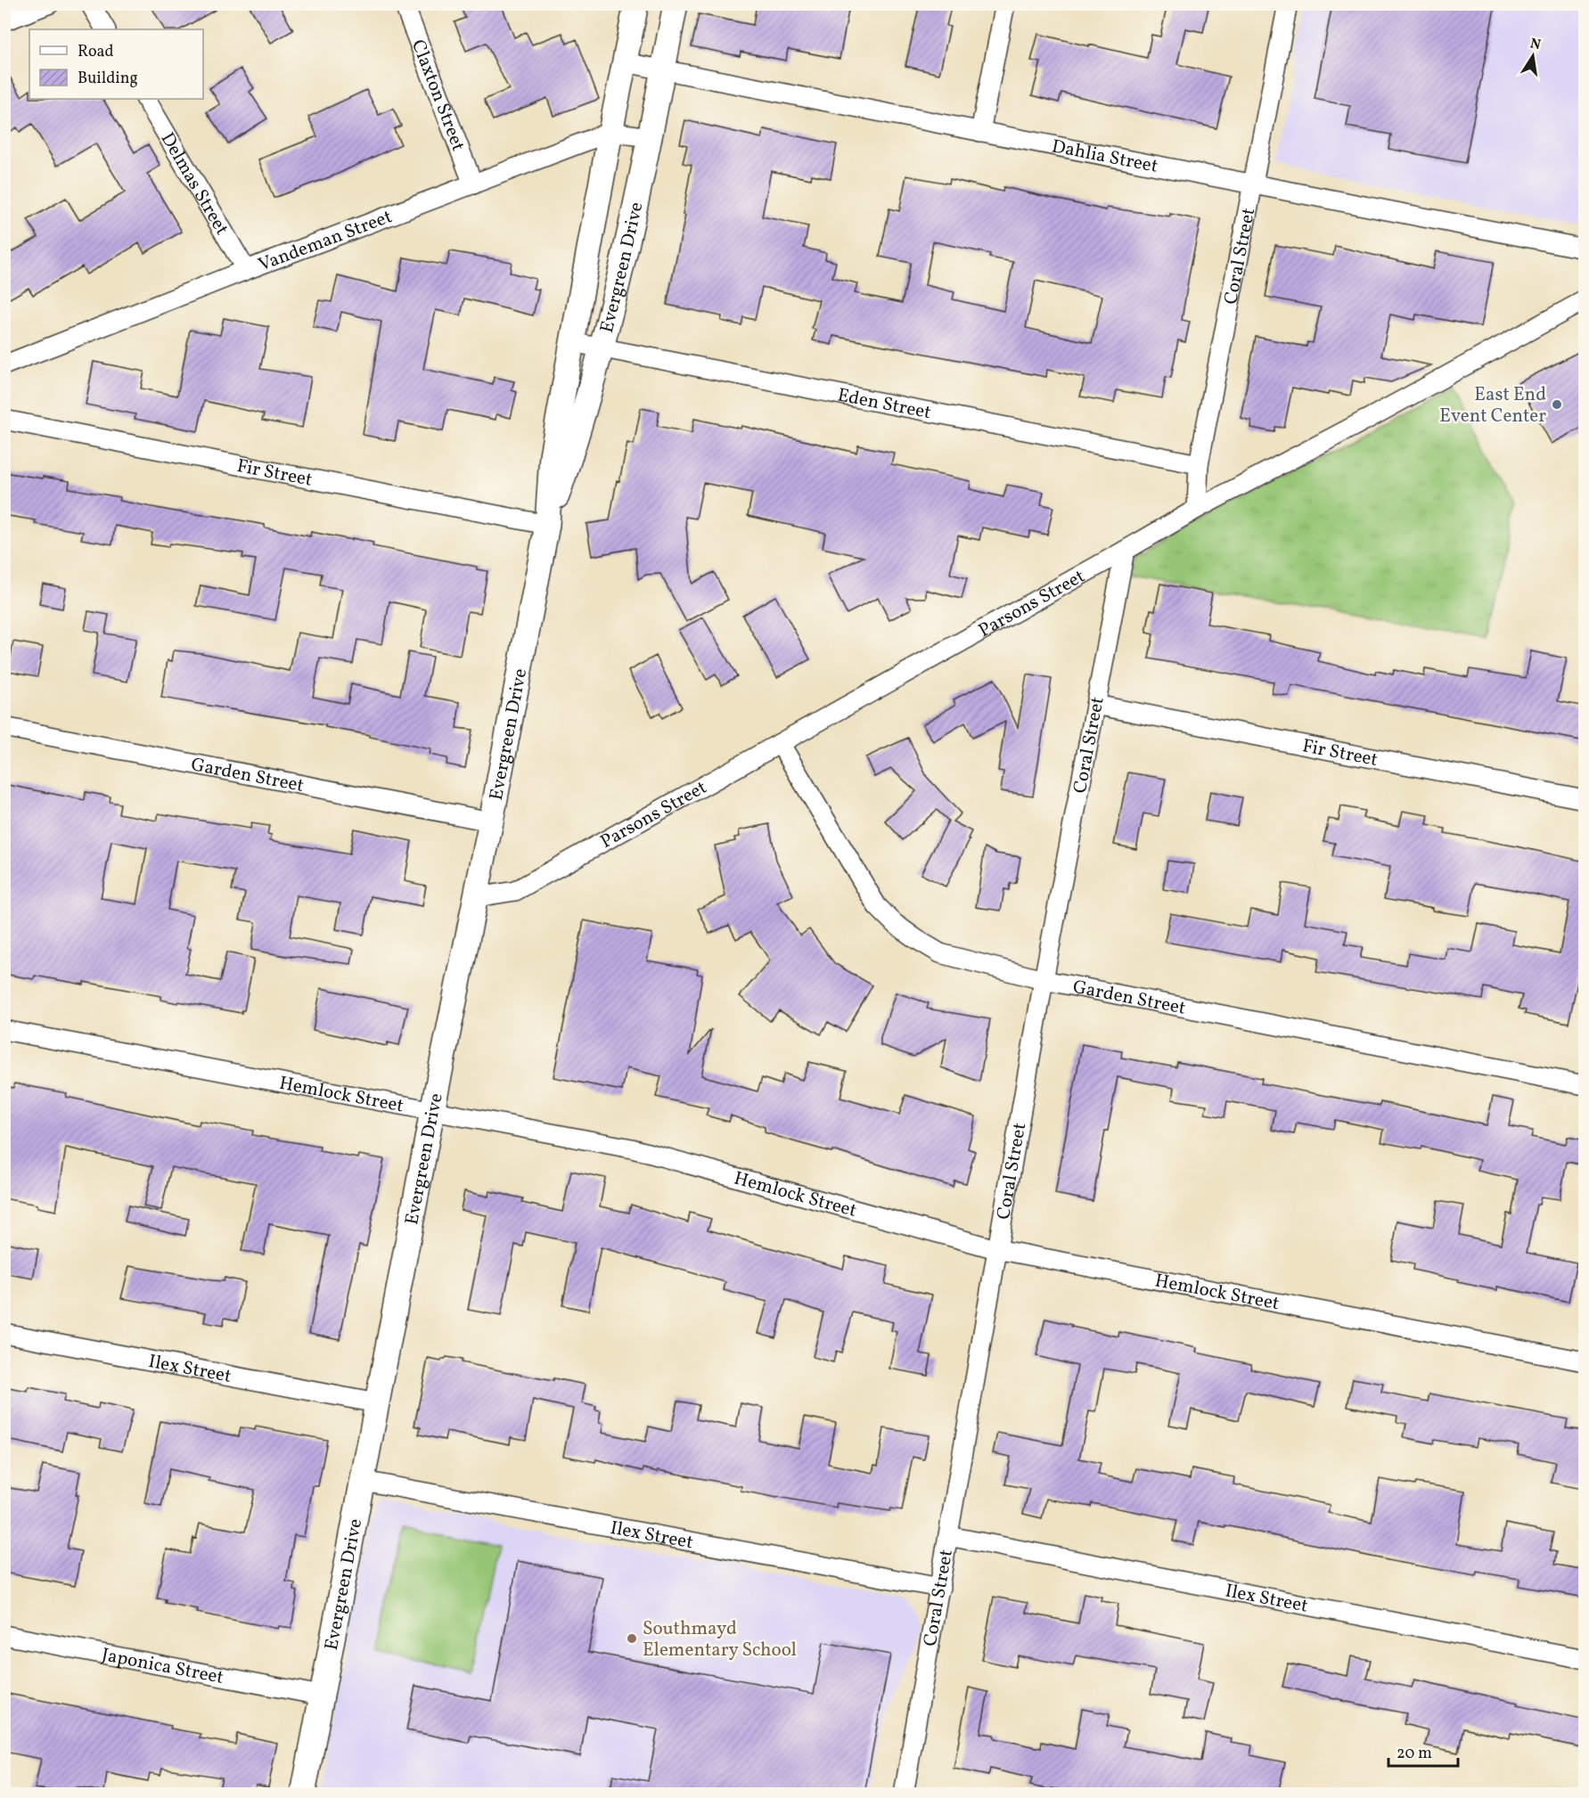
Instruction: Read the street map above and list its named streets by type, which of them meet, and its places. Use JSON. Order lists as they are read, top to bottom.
{
  "streets": {
    "street": [
      "Claxton Street",
      "Dahlia Street",
      "Delmas Street",
      "Vandeman Street",
      "Coral Street",
      "Evergreen Drive",
      "Eden Street",
      "Fir Street",
      "Parsons Street",
      "Garden Street",
      "Hemlock Street",
      "Ilex Street",
      "Japonica Street"
    ]
  },
  "crossings": [
    ["Claxton Street", "Vandeman Street"],
    ["Dahlia Street", "Coral Street"],
    ["Dahlia Street", "Evergreen Drive"],
    ["Delmas Street", "Vandeman Street"],
    ["Vandeman Street", "Evergreen Drive"],
    ["Coral Street", "Eden Street"],
    ["Coral Street", "Fir Street"],
    ["Coral Street", "Parsons Street"],
    ["Coral Street", "Garden Street"],
    ["Coral Street", "Hemlock Street"],
    ["Coral Street", "Ilex Street"],
    ["Evergreen Drive", "Eden Street"],
    ["Evergreen Drive", "Fir Street"],
    ["Evergreen Drive", "Parsons Street"],
    ["Evergreen Drive", "Garden Street"],
    ["Evergreen Drive", "Hemlock Street"],
    ["Evergreen Drive", "Ilex Street"],
    ["Evergreen Drive", "Japonica Street"],
    ["Parsons Street", "Garden Street"]
  ],
  "places": ["East End Event Center", "Southmayd Elementary School"],
  "legend": ["Road", "Building"],
  "scale_bar": "20 m",
  "north": "top"
}
